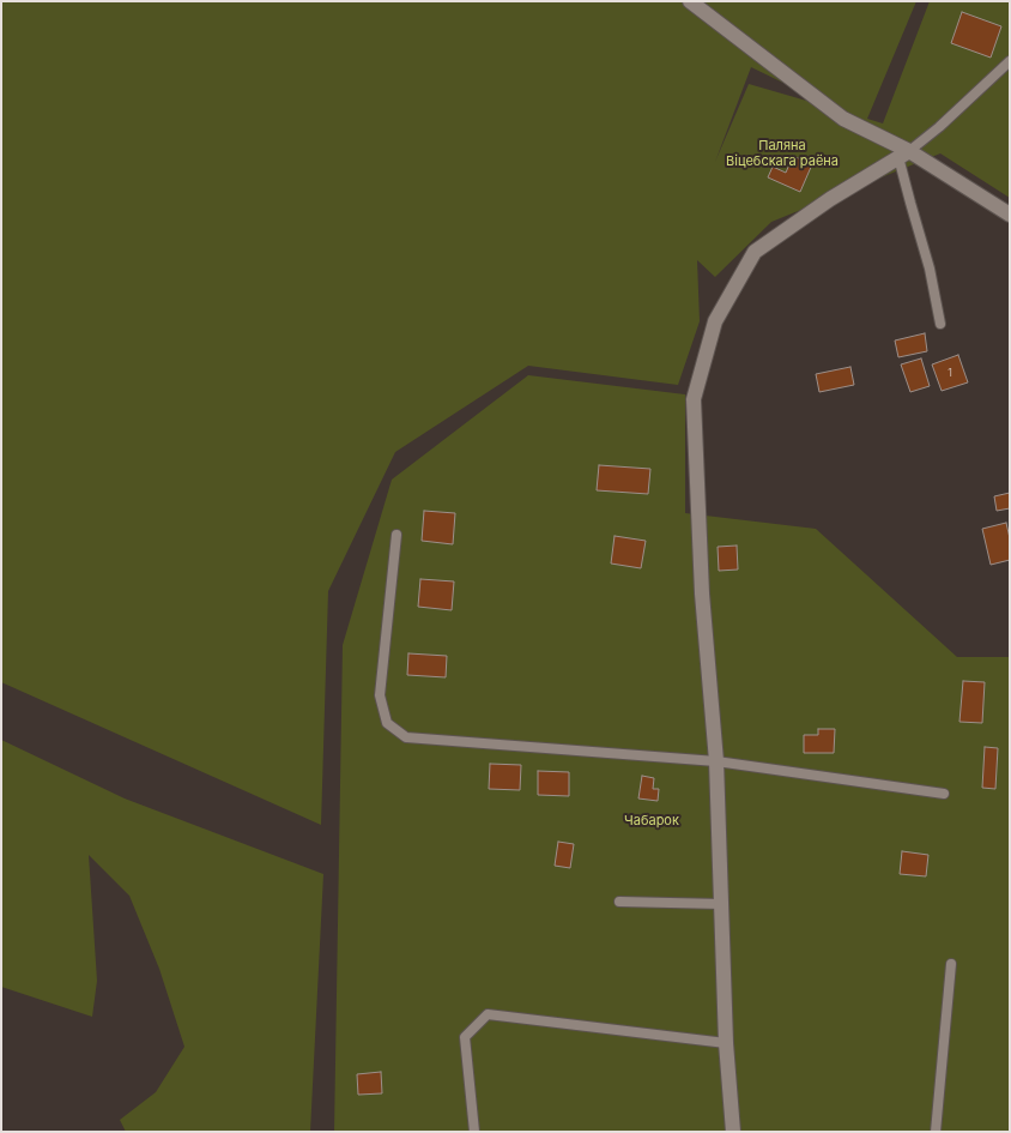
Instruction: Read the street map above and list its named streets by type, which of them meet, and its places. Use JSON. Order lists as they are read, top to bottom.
{
  "parks": ["Паляна Віцебскага раёна", "Чабарок"],
  "house_numbers": ["1"]
}
